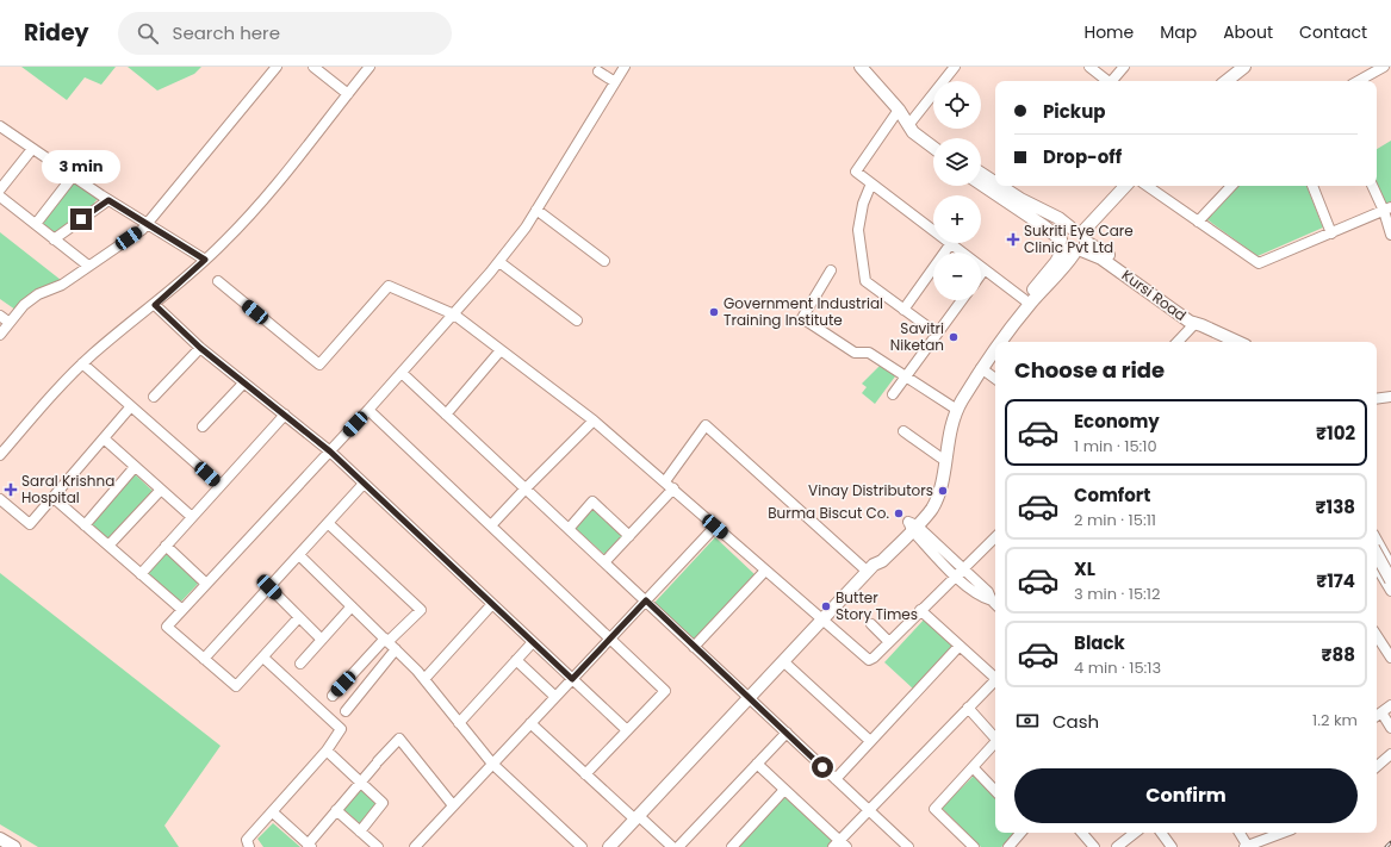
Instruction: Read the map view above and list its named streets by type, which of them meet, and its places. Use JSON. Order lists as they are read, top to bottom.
{
  "streets": {
    "main road": ["Kursi Road"]
  },
  "places": {
    "health": ["Sukriti Eye Care Clinic Pvt Ltd", "Saral Krishna Hospital"],
    "other": [
      "Government Industrial Training Institute",
      "Savitri Niketan",
      "Vinay Distributors",
      "Burma Biscut Co.",
      "Butter Story Times"
    ]
  },
  "page": {
    "header": "Ridey",
    "search": "Search here",
    "nav": [
      "Home",
      "Map",
      "About",
      "Contact"
    ],
    "map_buttons": ["+", "−"],
    "banner": ["Pickup", "Drop-off"],
    "bubble": "3 min",
    "heading": "Choose a ride",
    "list": [
      {
        "name": "Economy",
        "note": "1 min · 15:10",
        "value": "₹102"
      },
      {
        "name": "Comfort",
        "note": "2 min · 15:11",
        "value": "₹138"
      },
      {
        "name": "XL",
        "note": "3 min · 15:12",
        "value": "₹174"
      },
      {
        "name": "Black",
        "note": "4 min · 15:13",
        "value": "₹88"
      }
    ],
    "pay": ["Cash", "1.2 km"],
    "buttons": "Confirm"
  }
}
